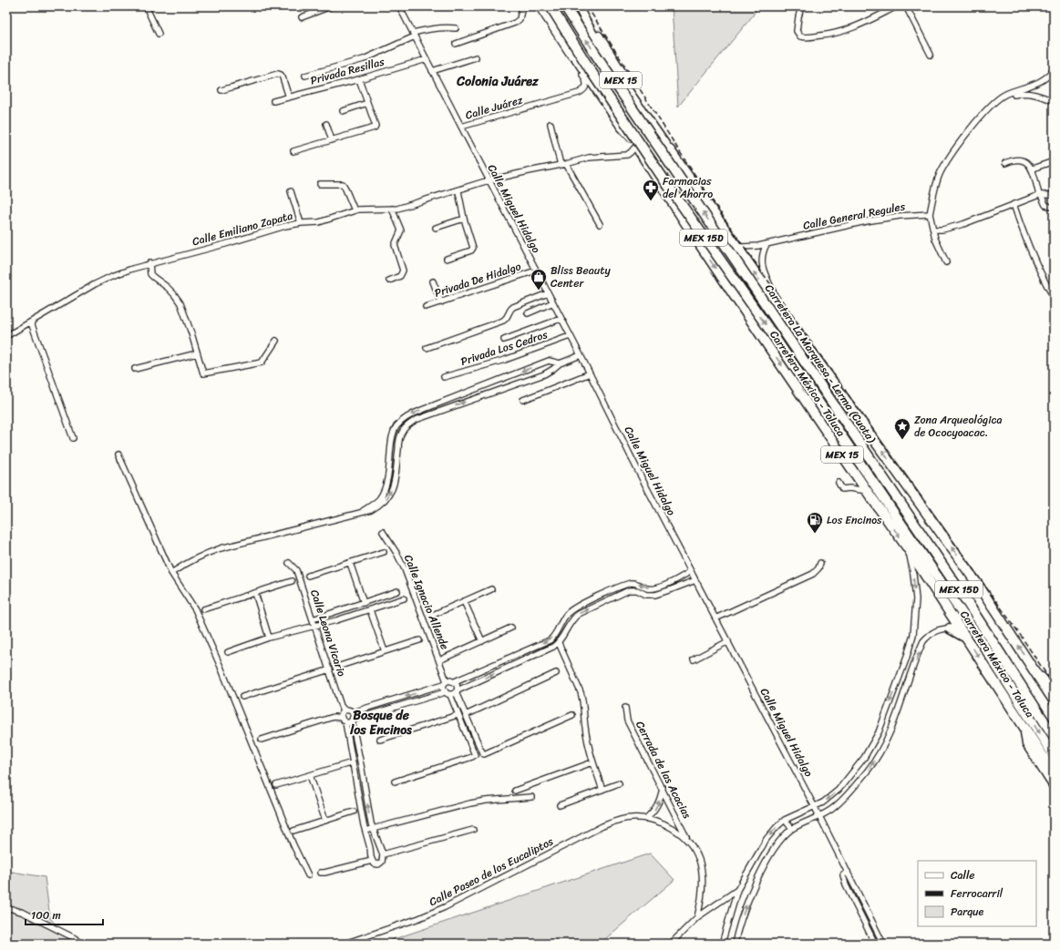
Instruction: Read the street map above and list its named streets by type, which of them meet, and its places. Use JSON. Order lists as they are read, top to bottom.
{
  "streets": {
    "highway": [
      "MEX 15",
      "MEX 15D",
      "Carretera La Marquesa - Lerma (Cuota)",
      "Carretera México - Toluca"
    ],
    "street": [
      "Privada Resillas",
      "Calle Juárez",
      "Calle Miguel Hidalgo",
      "Calle General Regules",
      "Calle Emiliano Zapata",
      "Privada De Hidalgo",
      "Privada Los Cedros",
      "Calle Ignacio Allende",
      "Calle Leona Vicario",
      "Cerrada de las Acacias",
      "Calle Paseo de los Eucaliptos"
    ]
  },
  "crossings": [
    ["Privada Resillas", "Calle Miguel Hidalgo"],
    ["Calle Juárez", "Calle Miguel Hidalgo"],
    ["Calle Miguel Hidalgo", "Calle Emiliano Zapata"],
    ["Calle Miguel Hidalgo", "Privada De Hidalgo"],
    ["Calle Miguel Hidalgo", "Privada Los Cedros"],
    ["Calle General Regules", "Carretera México - Toluca"],
    ["Calle Emiliano Zapata", "Carretera México - Toluca"],
    ["Cerrada de las Acacias", "Calle Paseo de los Eucaliptos"]
  ],
  "districts": ["Colonia Juárez", "Bosque de los Encinos"],
  "places": {
    "pharmacy": ["Farmacias del Ahorro"],
    "shop": ["Bliss Beauty Center"],
    "place": ["Zona Arqueológica de Ococyoacac."],
    "fuel station": ["Los Encinos"]
  },
  "legend": ["Calle", "Ferrocarril", "Parque"],
  "scale_bar": "100 m"
}
